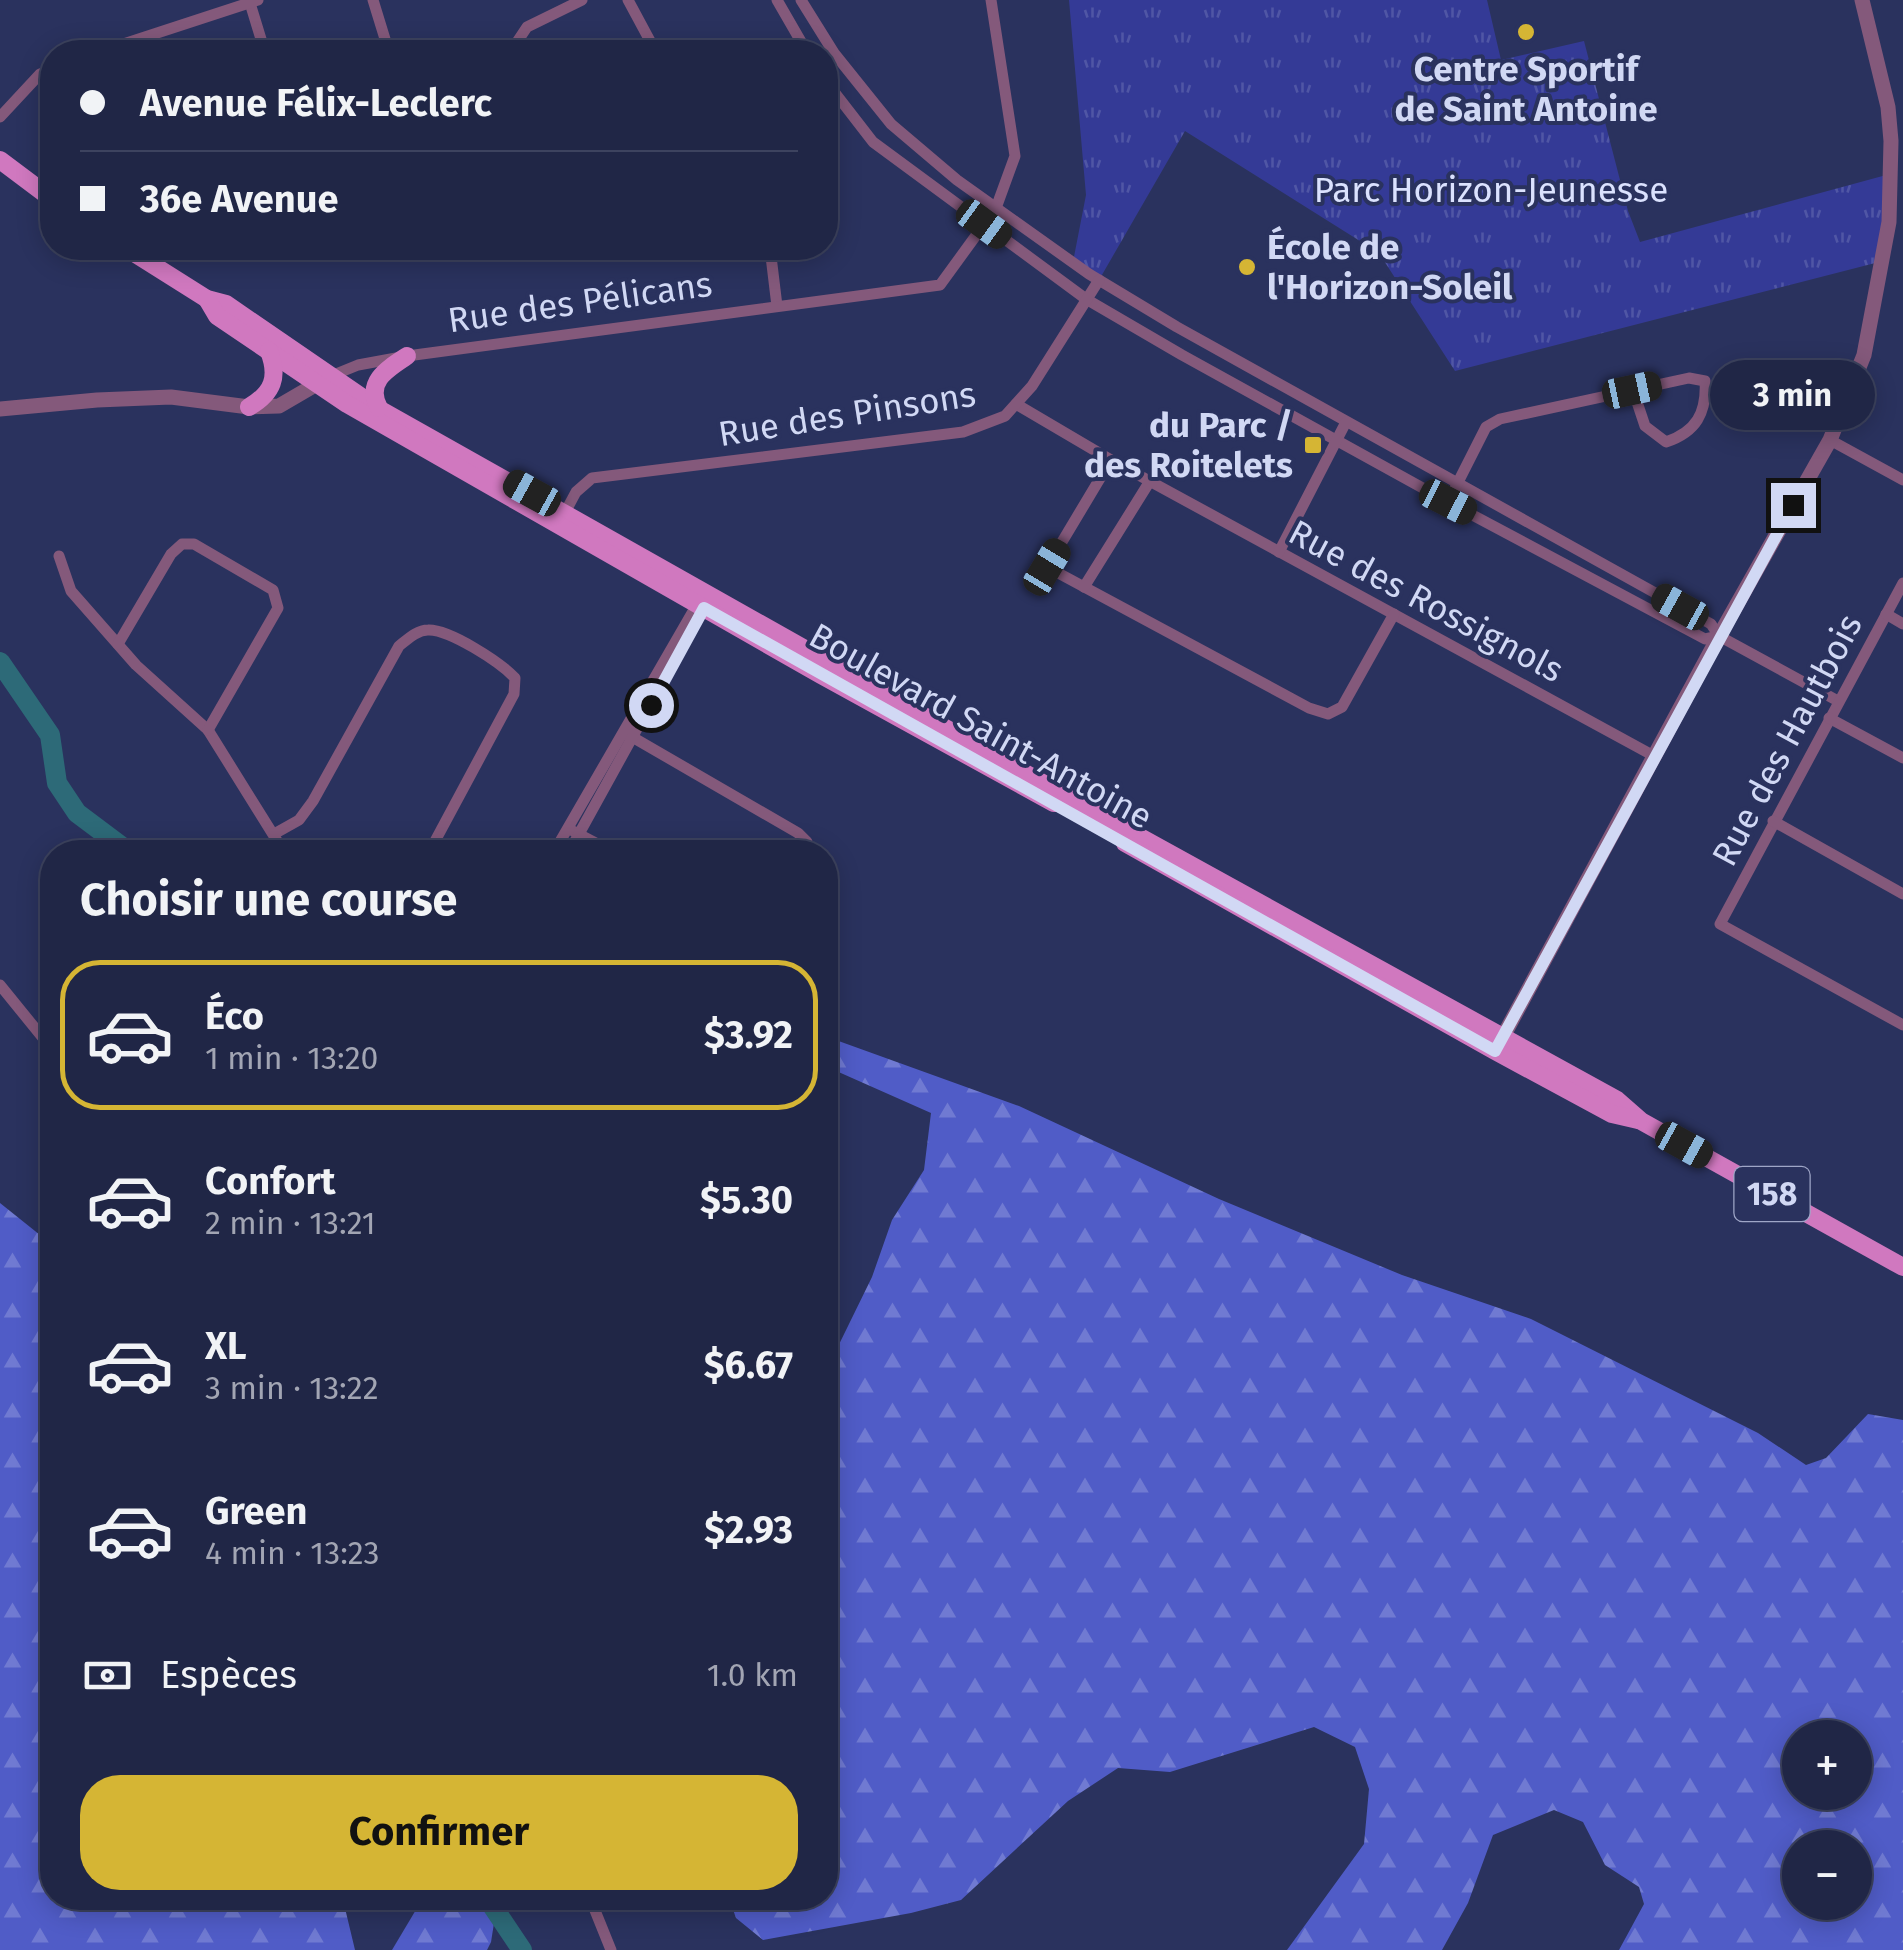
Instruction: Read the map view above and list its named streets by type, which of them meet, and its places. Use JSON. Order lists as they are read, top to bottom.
{
  "streets": {
    "main road": ["Boulevard Saint-Antoine", "158"],
    "street": [
      "Rue des Pélicans",
      "Rue des Pinsons",
      "Rue des Rossignols",
      "Rue des Hautbois"
    ]
  },
  "crossings": [
    ["Rue des Pélicans", "Boulevard Saint-Antoine"],
    ["Rue des Pélicans", "158"],
    ["Rue des Pinsons", "Rue des Rossignols"],
    ["Rue des Pinsons", "Boulevard Saint-Antoine"],
    ["Boulevard Saint-Antoine", "158"]
  ],
  "parks": ["Parc Horizon-Jeunesse"],
  "places": {
    "other": ["Centre Sportif de Saint Antoine", "École de l'Horizon-Soleil"],
    "transit": ["du Parc / des Roitelets"]
  },
  "page": {
    "banner": ["Avenue Félix-Leclerc", "36e Avenue"],
    "bubble": "3 min",
    "heading": "Choisir une course",
    "list": [
      {
        "name": "Éco",
        "note": "1 min · 13:20",
        "value": "$3.92"
      },
      {
        "name": "Confort",
        "note": "2 min · 13:21",
        "value": "$5.30"
      },
      {
        "name": "XL",
        "note": "3 min · 13:22",
        "value": "$6.67"
      },
      {
        "name": "Green",
        "note": "4 min · 13:23",
        "value": "$2.93"
      }
    ],
    "pay": ["Espèces", "1.0 km"],
    "map_buttons": ["+", "−"],
    "buttons": "Confirmer"
  }
}
